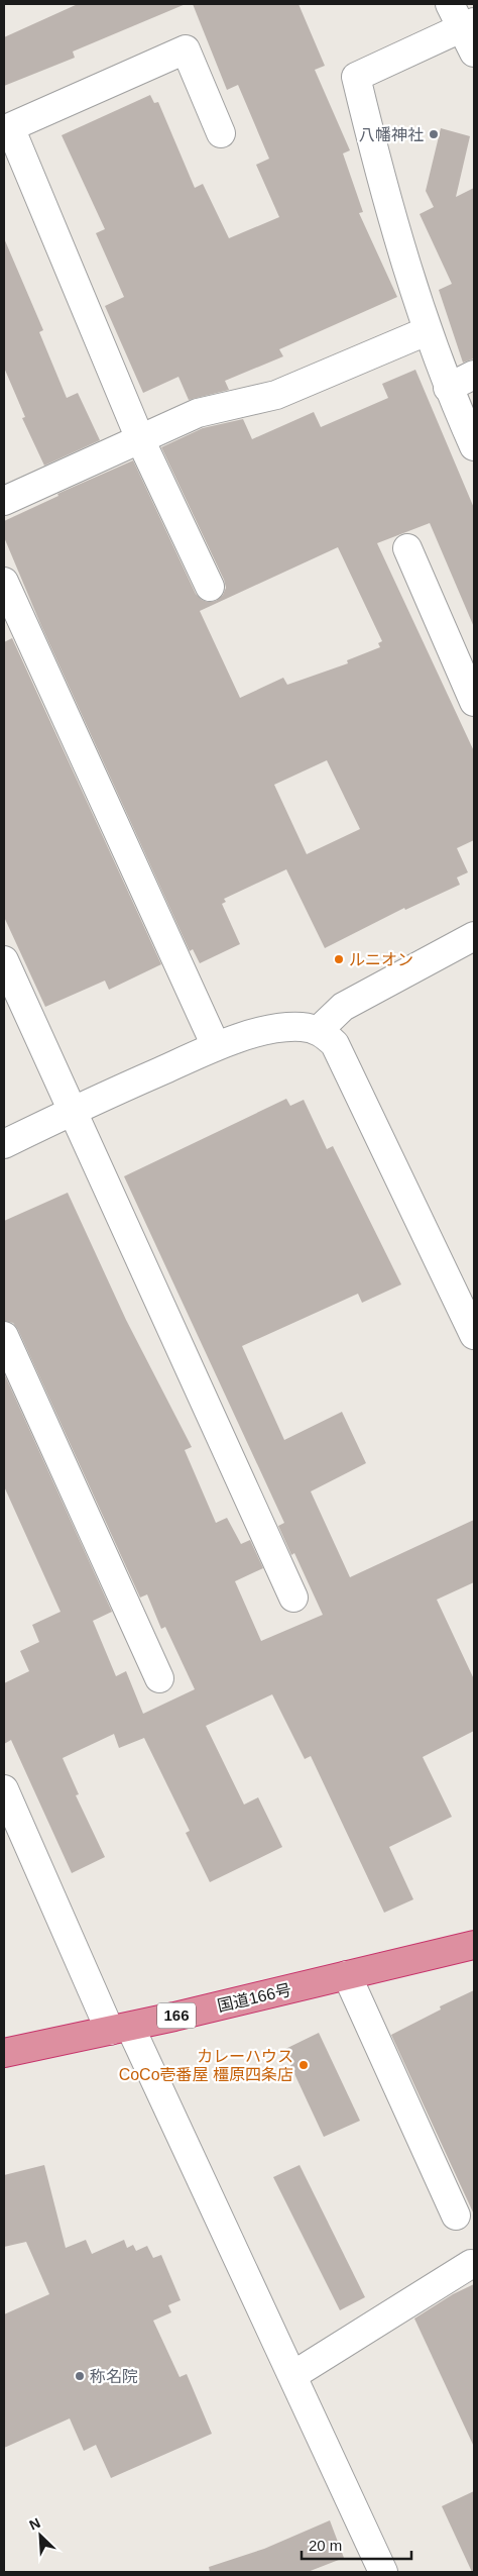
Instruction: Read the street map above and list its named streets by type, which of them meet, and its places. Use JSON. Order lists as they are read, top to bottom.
{
  "streets": {
    "highway": ["国道166号", "166"]
  },
  "places": [
    "八幡神社",
    "ルニオン",
    "カレーハウス CoCo壱番屋 橿原四条店",
    "称名院"
  ],
  "scale_bar": "20 m",
  "north": "top left"
}
